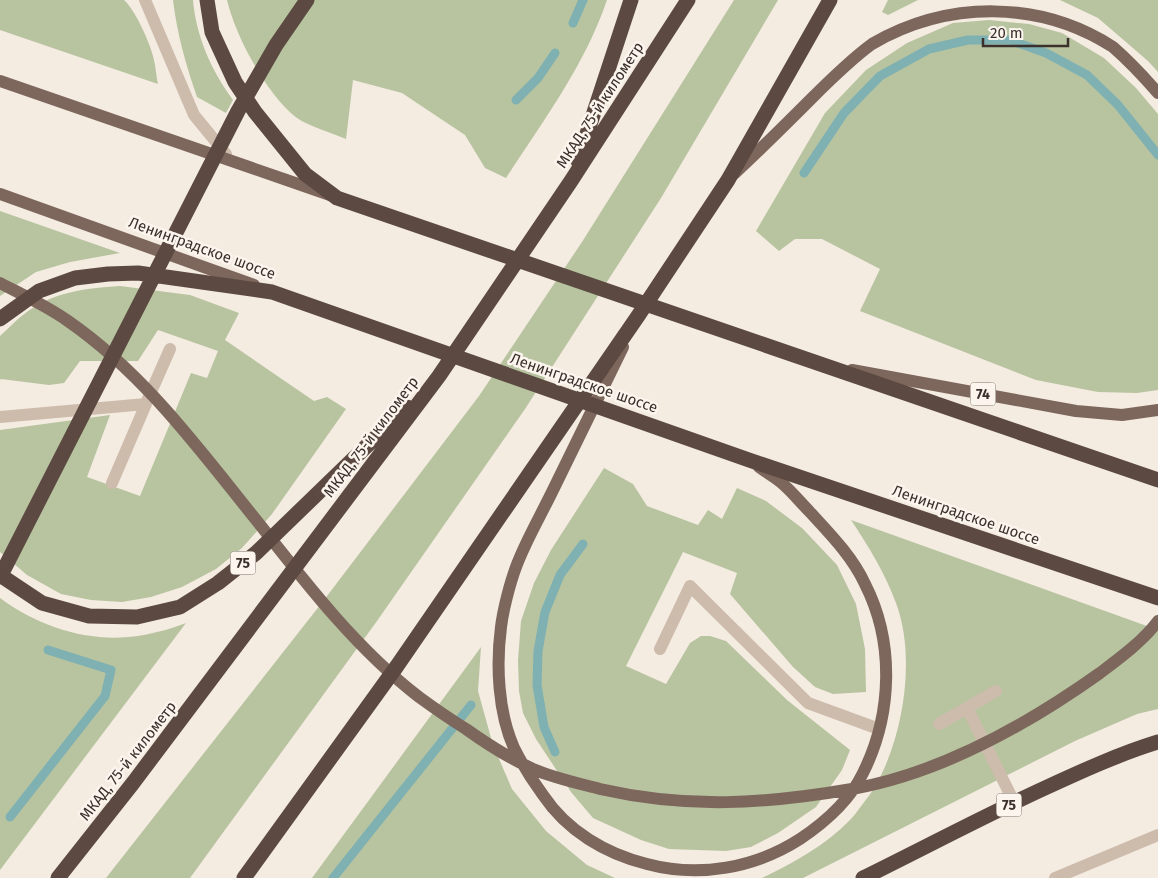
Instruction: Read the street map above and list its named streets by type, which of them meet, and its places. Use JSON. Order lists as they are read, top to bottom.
{
  "streets": {
    "highway": ["МКАД, 75-й километр", "Ленинградское шоссе", "75"],
    "main road": ["74"]
  },
  "crossings": [
    ["МКАД, 75-й километр", "75"]
  ],
  "scale_bar": "20 m"
}
